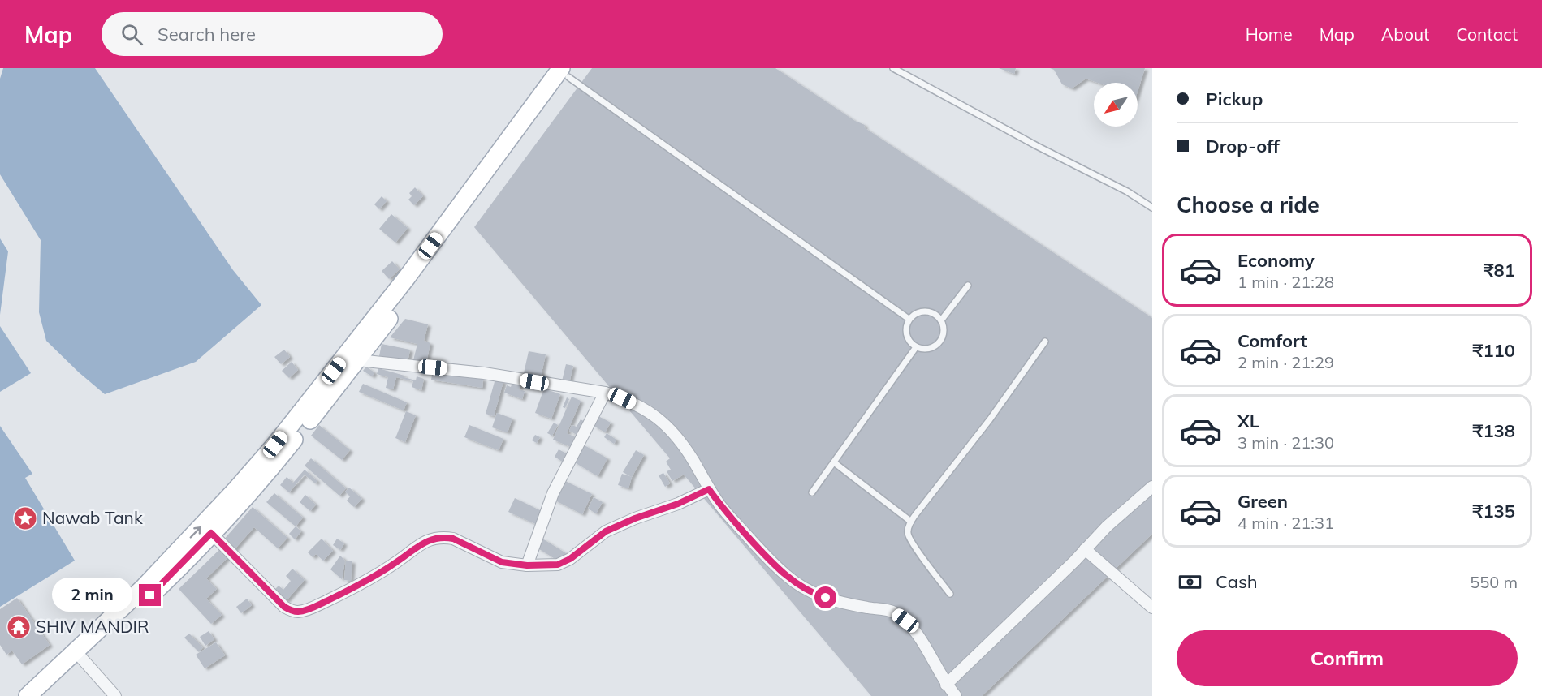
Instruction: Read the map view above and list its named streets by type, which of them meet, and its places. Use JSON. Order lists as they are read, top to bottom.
{
  "places": {
    "place": ["Nawab Tank"],
    "temple": ["SHIV MANDIR"]
  },
  "north": "bottom left",
  "page": {
    "header": "Map",
    "search": "Search here",
    "nav": [
      "Home",
      "Map",
      "About",
      "Contact"
    ],
    "banner": ["Pickup", "Drop-off"],
    "heading": "Choose a ride",
    "list": [
      {
        "name": "Economy",
        "note": "1 min · 21:28",
        "value": "₹81"
      },
      {
        "name": "Comfort",
        "note": "2 min · 21:29",
        "value": "₹110"
      },
      {
        "name": "XL",
        "note": "3 min · 21:30",
        "value": "₹138"
      },
      {
        "name": "Green",
        "note": "4 min · 21:31",
        "value": "₹135"
      }
    ],
    "pay": ["Cash", "550 m"],
    "bubble": "2 min",
    "buttons": "Confirm"
  }
}
